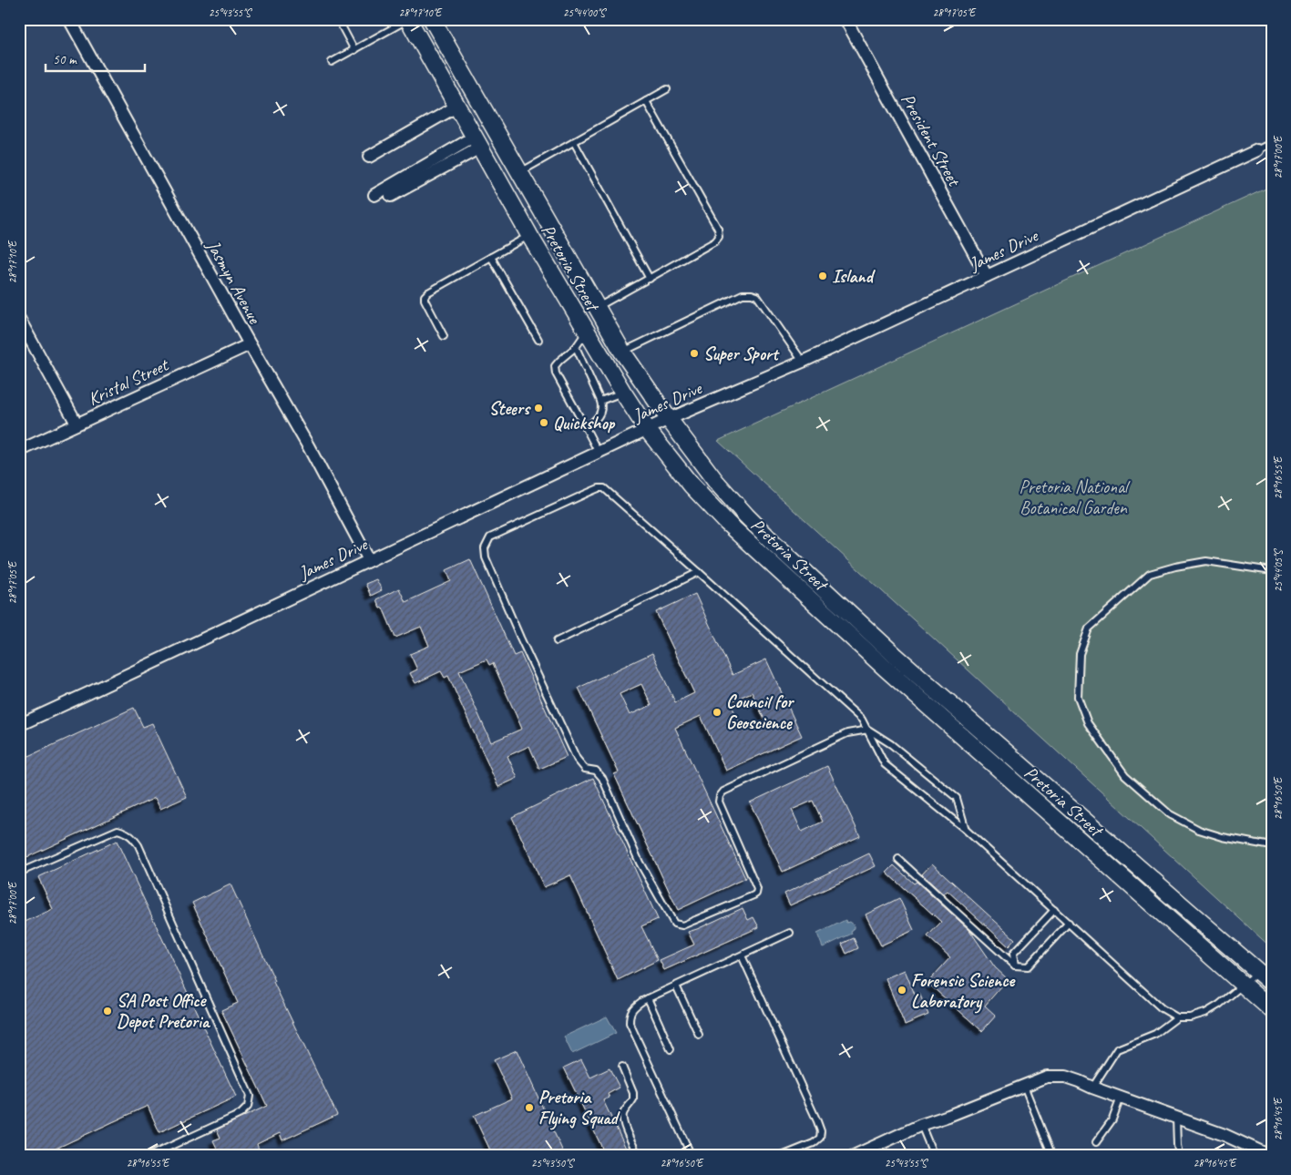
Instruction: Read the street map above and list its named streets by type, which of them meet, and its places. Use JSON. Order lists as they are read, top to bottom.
{
  "streets": {
    "main road": ["Pretoria Street"],
    "street": [
      "President Street",
      "James Drive",
      "Jasmyn Avenue",
      "Kristal Street"
    ]
  },
  "crossings": [
    ["President Street", "James Drive"],
    ["James Drive", "Pretoria Street"],
    ["James Drive", "Jasmyn Avenue"],
    ["Jasmyn Avenue", "Kristal Street"]
  ],
  "parks": ["Pretoria National Botanical Garden"],
  "places": [
    "Island",
    "Super Sport",
    "Steers",
    "Quickshop",
    "Council for Geoscience",
    "Forensic Science Laboratory",
    "SA Post Office Depot Pretoria",
    "Pretoria Flying Squad"
  ],
  "scale_bar": "50 m",
  "coordinates": [
    "25°43'55\"S",
    "28°17'10\"E",
    "25°44'00\"S",
    "28°17'05\"E",
    "28°17'00\"E",
    "28°16'55\"E",
    "25°44'05\"S",
    "28°16'50\"E",
    "28°16'45\"E",
    "25°43'50\"S"
  ]
}
